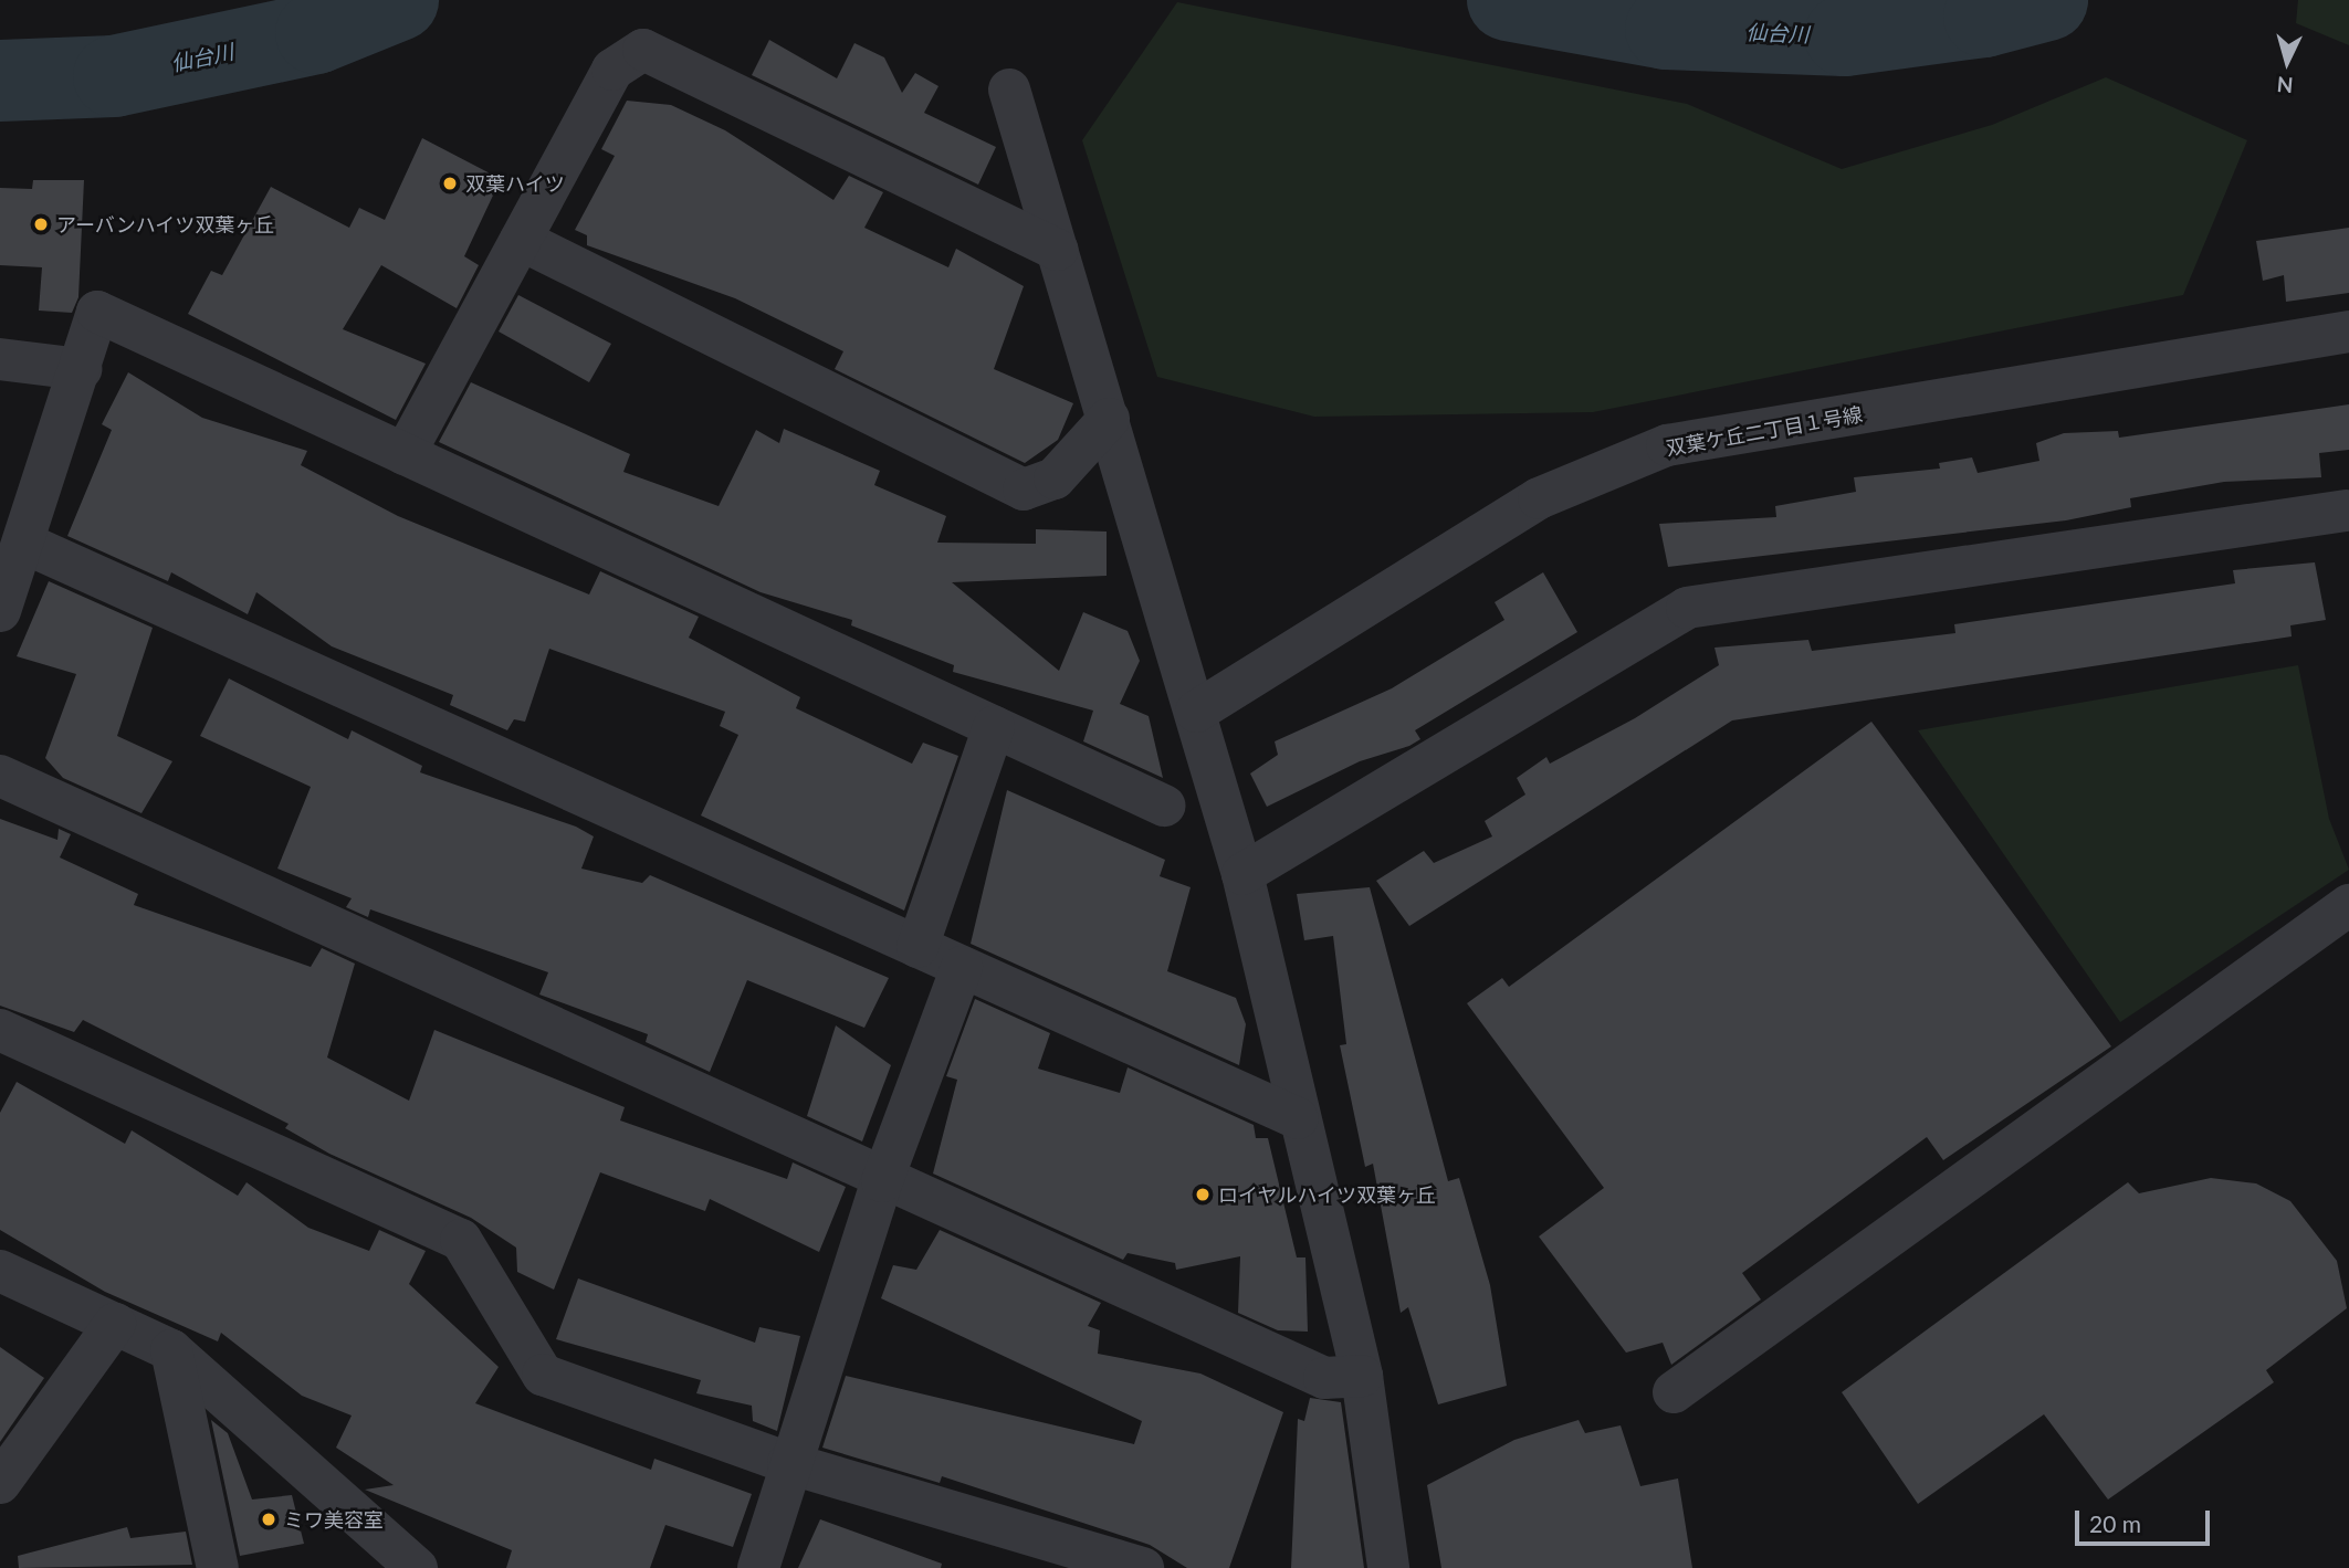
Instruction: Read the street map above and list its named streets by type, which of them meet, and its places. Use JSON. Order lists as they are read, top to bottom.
{
  "streets": {
    "street": ["双葉ケ丘二丁目１号線"]
  },
  "water": ["仙台川"],
  "places": [
    "双葉ハイツ",
    "アーバンハイツ双葉ヶ丘",
    "ロイヤルハイツ双葉ヶ丘",
    "ミワ美容室"
  ],
  "scale_bar": "20 m",
  "north": "bottom"
}
